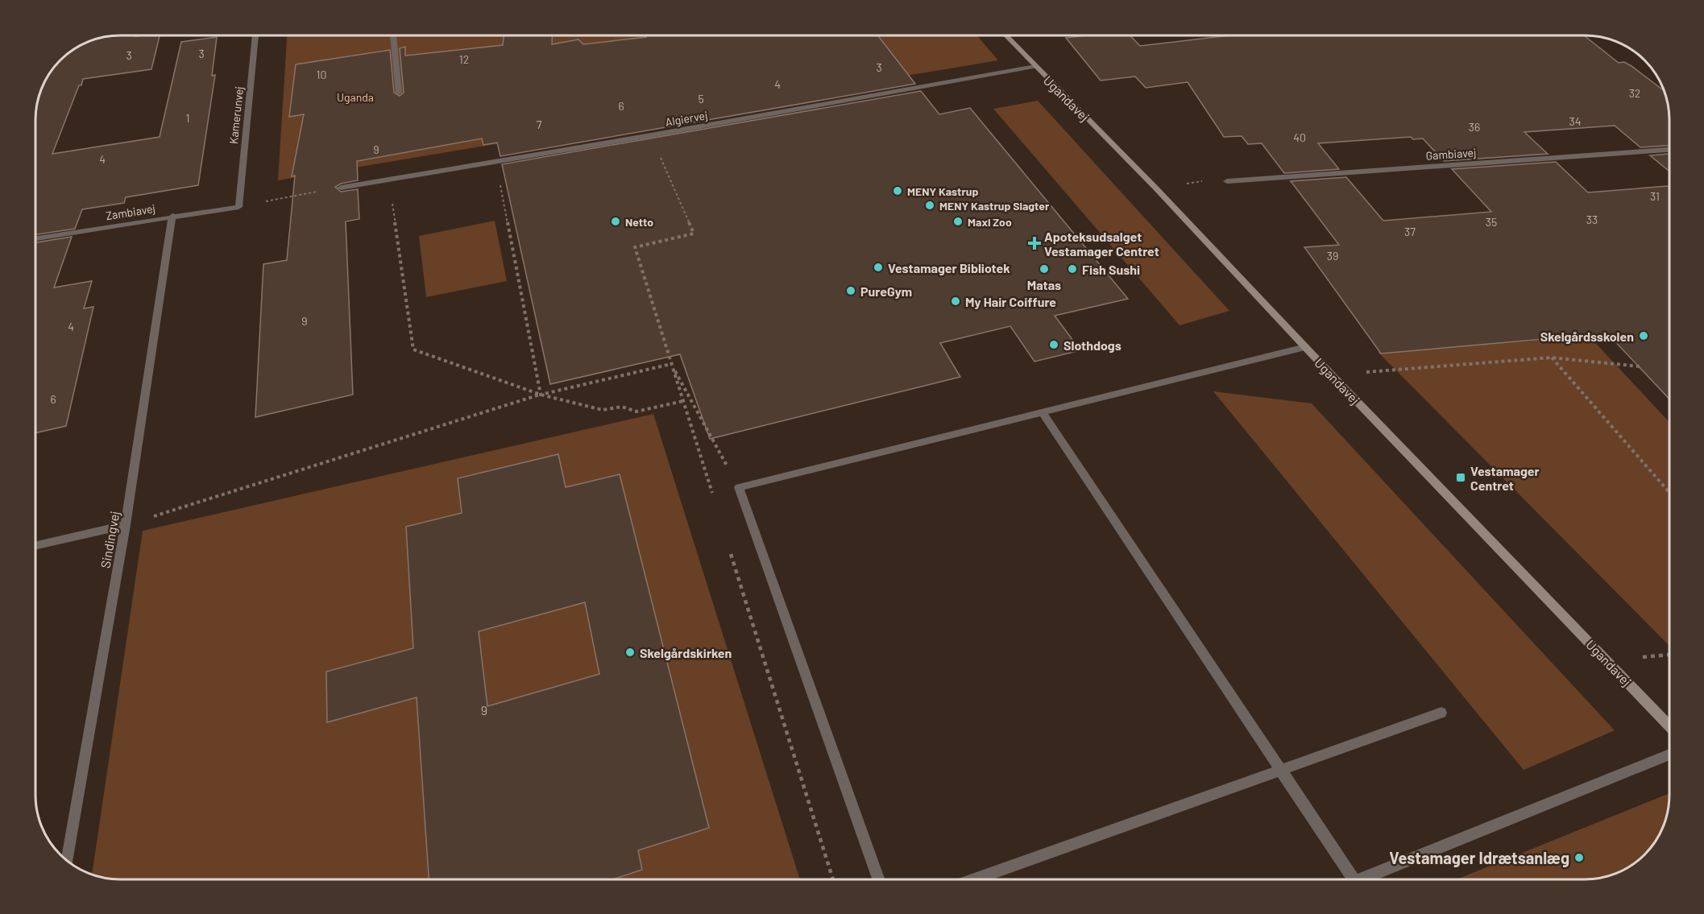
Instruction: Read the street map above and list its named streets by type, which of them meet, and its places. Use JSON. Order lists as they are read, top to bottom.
{
  "streets": {
    "street": [
      "Ugandavej",
      "Kamerunvej",
      "Algiervej",
      "Gambiavej",
      "Zambiavej",
      "Sindingvej"
    ]
  },
  "crossings": [
    ["Ugandavej", "Algiervej"],
    ["Kamerunvej", "Zambiavej"],
    ["Zambiavej", "Sindingvej"]
  ],
  "parks": ["Uganda"],
  "places": {
    "other": [
      "MENY Kastrup",
      "MENY Kastrup Slagter",
      "Netto",
      "Maxi Zoo",
      "Vestamager Bibliotek",
      "Matas",
      "Fish Sushi",
      "PureGym",
      "My Hair Coiffure",
      "Skelgårdsskolen",
      "Slothdogs",
      "Skelgårdskirken",
      "Vestamager Idrætsanlæg"
    ],
    "health": ["Apoteksudsalget Vestamager Centret"],
    "transit": ["Vestamager Centret"]
  },
  "house_numbers": [
    "3",
    "3",
    "12",
    "3",
    "10",
    "4",
    "32",
    "5",
    "6",
    "1",
    "34",
    "7",
    "36",
    "40",
    "9",
    "4",
    "31",
    "33",
    "35",
    "37",
    "39",
    "9",
    "4",
    "6",
    "9"
  ]
}
